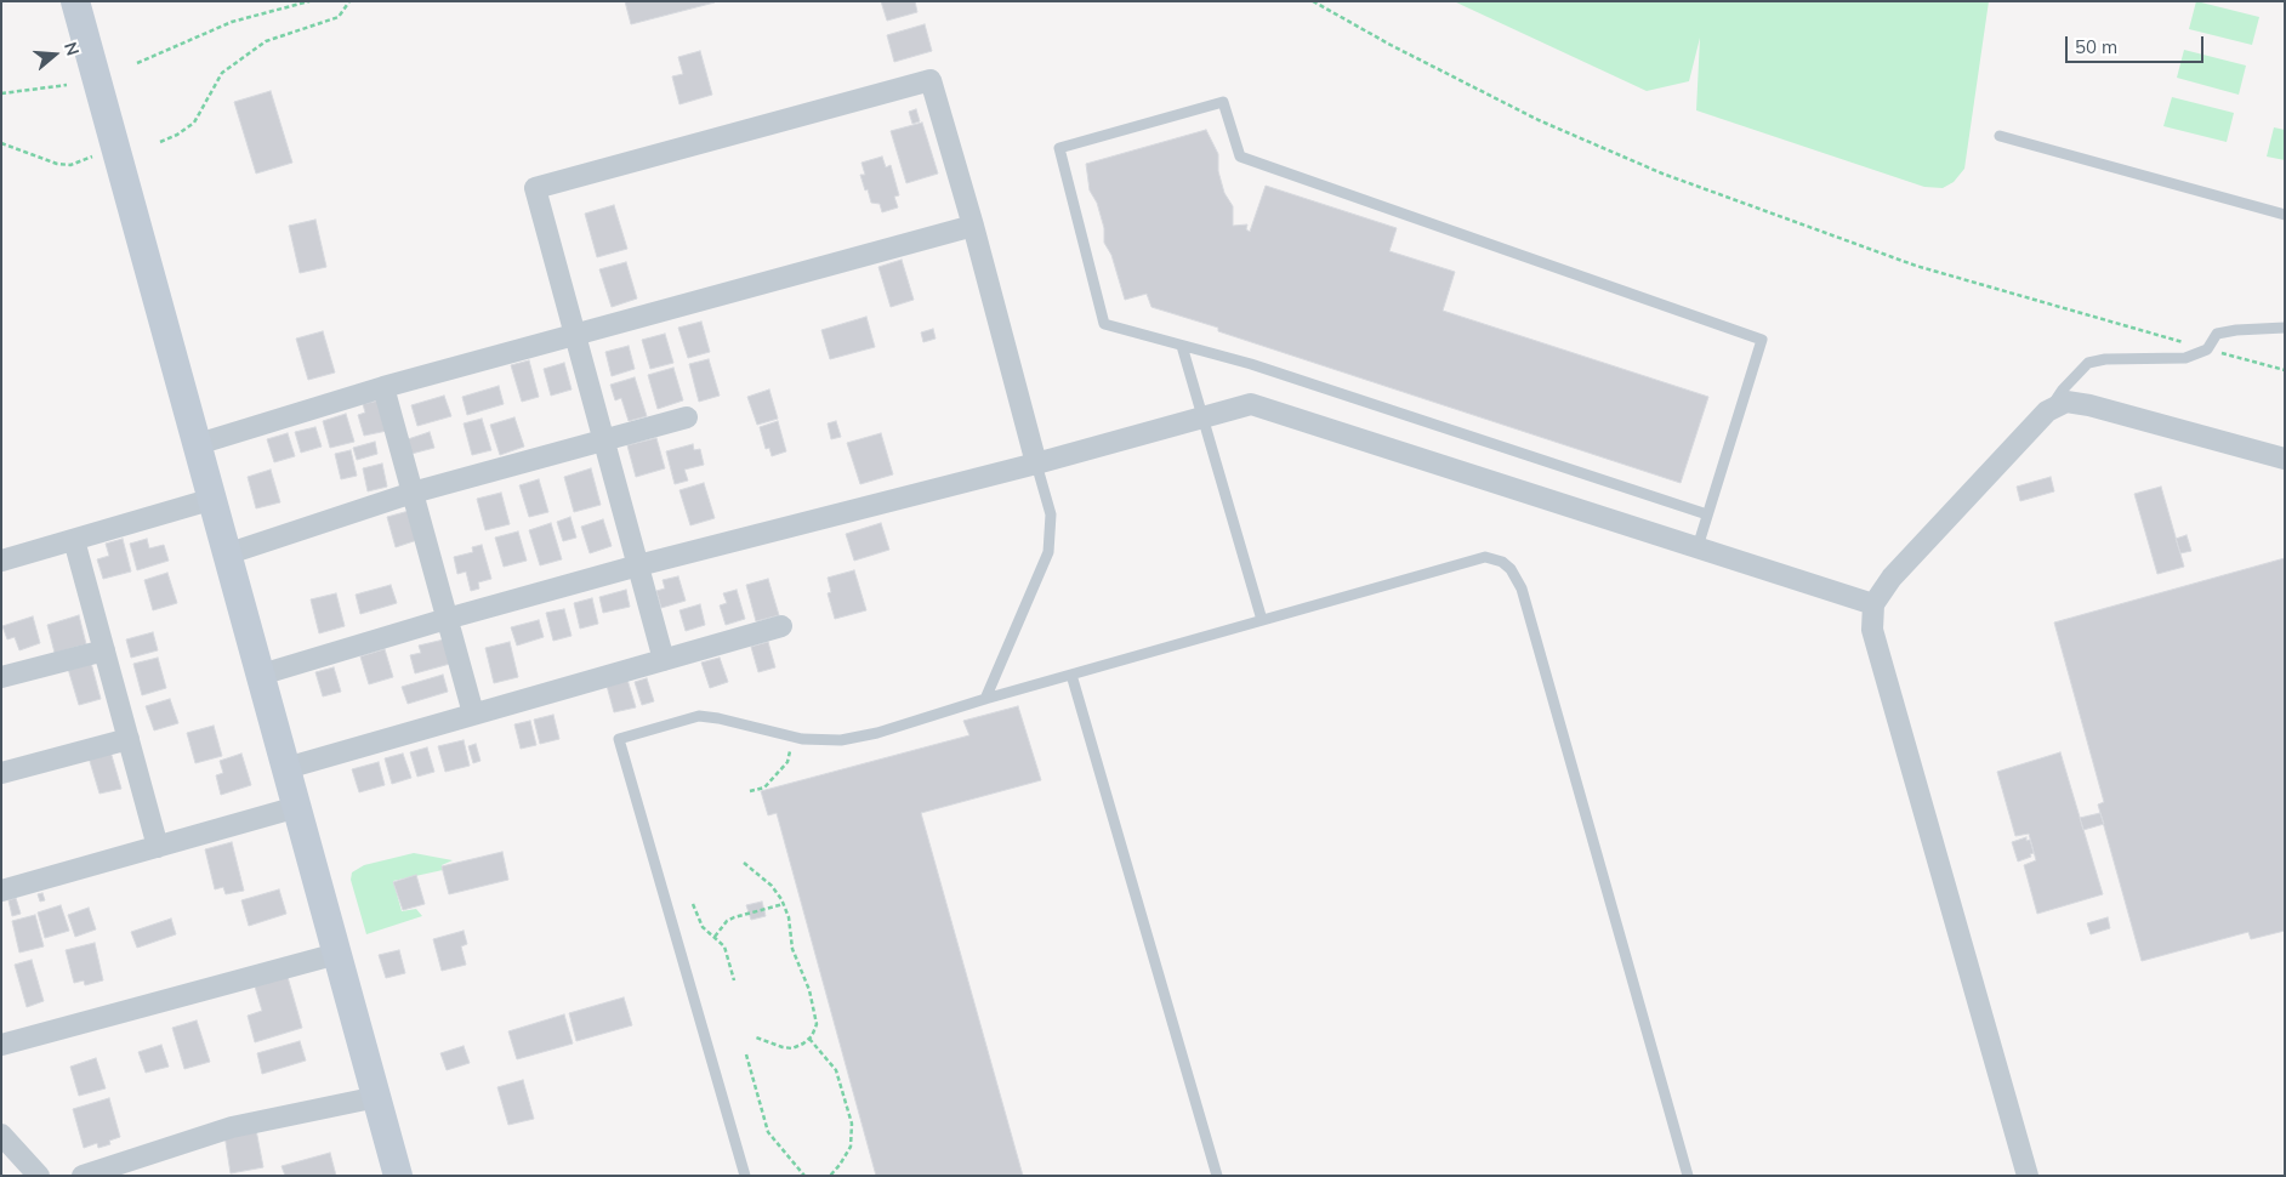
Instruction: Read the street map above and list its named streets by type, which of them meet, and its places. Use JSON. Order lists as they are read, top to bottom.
{
  "scale_bar": "50 m",
  "north": "right"
}
